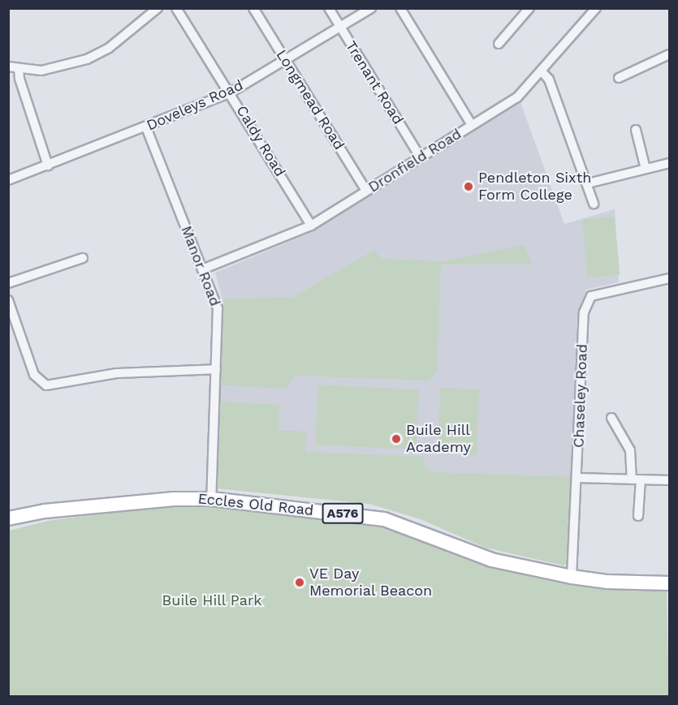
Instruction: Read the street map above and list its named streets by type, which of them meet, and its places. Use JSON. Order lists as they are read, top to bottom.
{
  "streets": {
    "main road": ["Eccles Old Road", "A576"],
    "street": [
      "Trenant Road",
      "Longmead Road",
      "Doveleys Road",
      "Caldy Road",
      "Dronfield Road",
      "Manor Road",
      "Chaseley Road"
    ]
  },
  "crossings": [
    ["Trenant Road", "Doveleys Road"],
    ["Trenant Road", "Dronfield Road"],
    ["Longmead Road", "Doveleys Road"],
    ["Longmead Road", "Dronfield Road"],
    ["Doveleys Road", "Caldy Road"],
    ["Doveleys Road", "Manor Road"],
    ["Caldy Road", "Dronfield Road"],
    ["Dronfield Road", "Manor Road"],
    ["Manor Road", "Eccles Old Road"],
    ["Chaseley Road", "Eccles Old Road"]
  ],
  "parks": ["Buile Hill Park"],
  "places": ["Pendleton Sixth Form College", "Buile Hill Academy", "VE Day Memorial Beacon"]
}
